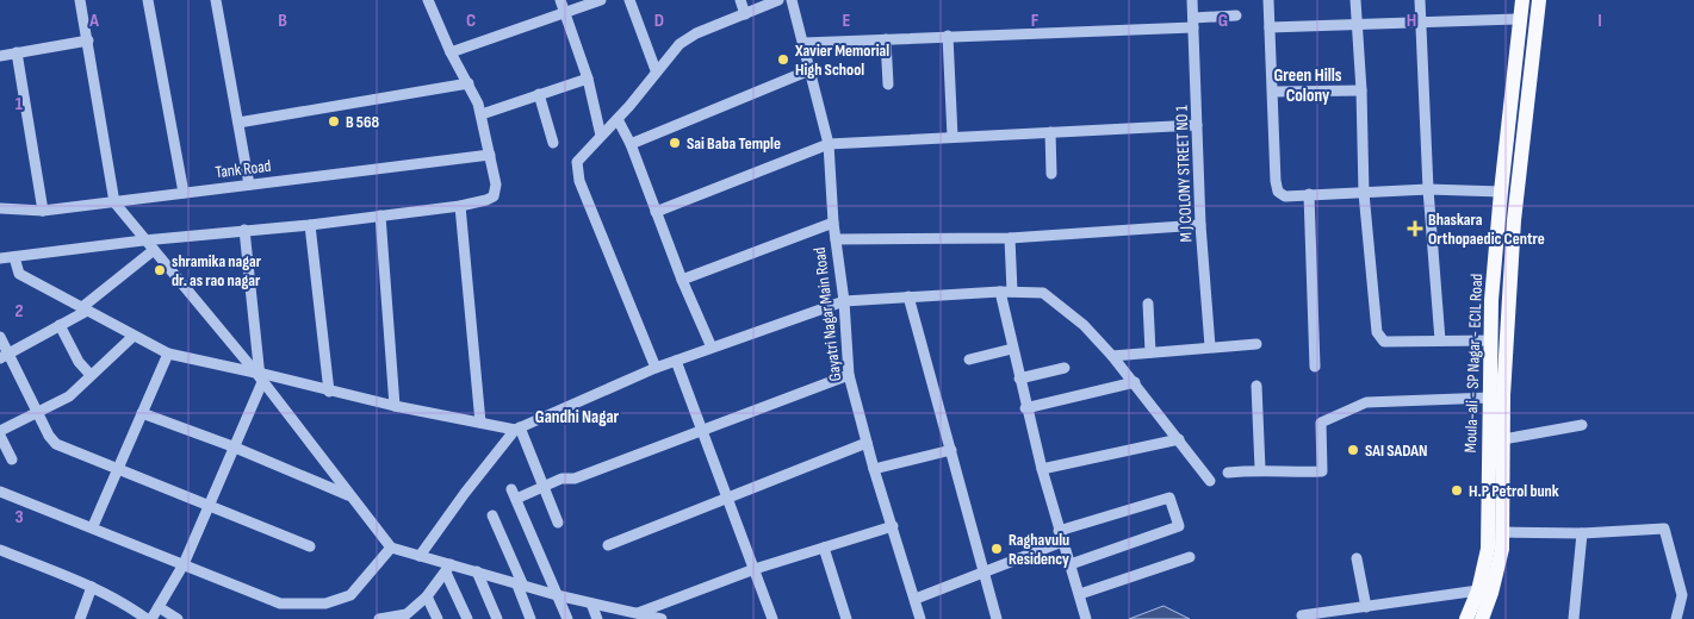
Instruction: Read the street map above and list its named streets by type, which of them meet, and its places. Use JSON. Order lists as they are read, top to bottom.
{
  "streets": {
    "main road": ["Moula-ali - SP Nagar - ECIL Road"],
    "street": ["Tank Road", "M J COLONY STREET NO 1", "Gayatri Nagar Main Road"]
  },
  "districts": ["Green Hills Colony", "Gandhi Nagar"],
  "places": {
    "other": [
      "Xavier Memorial High School",
      "B 568",
      "Sai Baba Temple",
      "shramika nagar dr. as rao nagar",
      "SAI SADAN",
      "H.P Petrol bunk",
      "Raghavulu Residency"
    ],
    "health": ["Bhaskara Orthopaedic Centre"]
  },
  "grid": {
    "columns": [
      "A",
      "B",
      "C",
      "D",
      "E",
      "F",
      "G",
      "H",
      "I"
    ],
    "rows": ["1", "2", "3"]
  }
}
